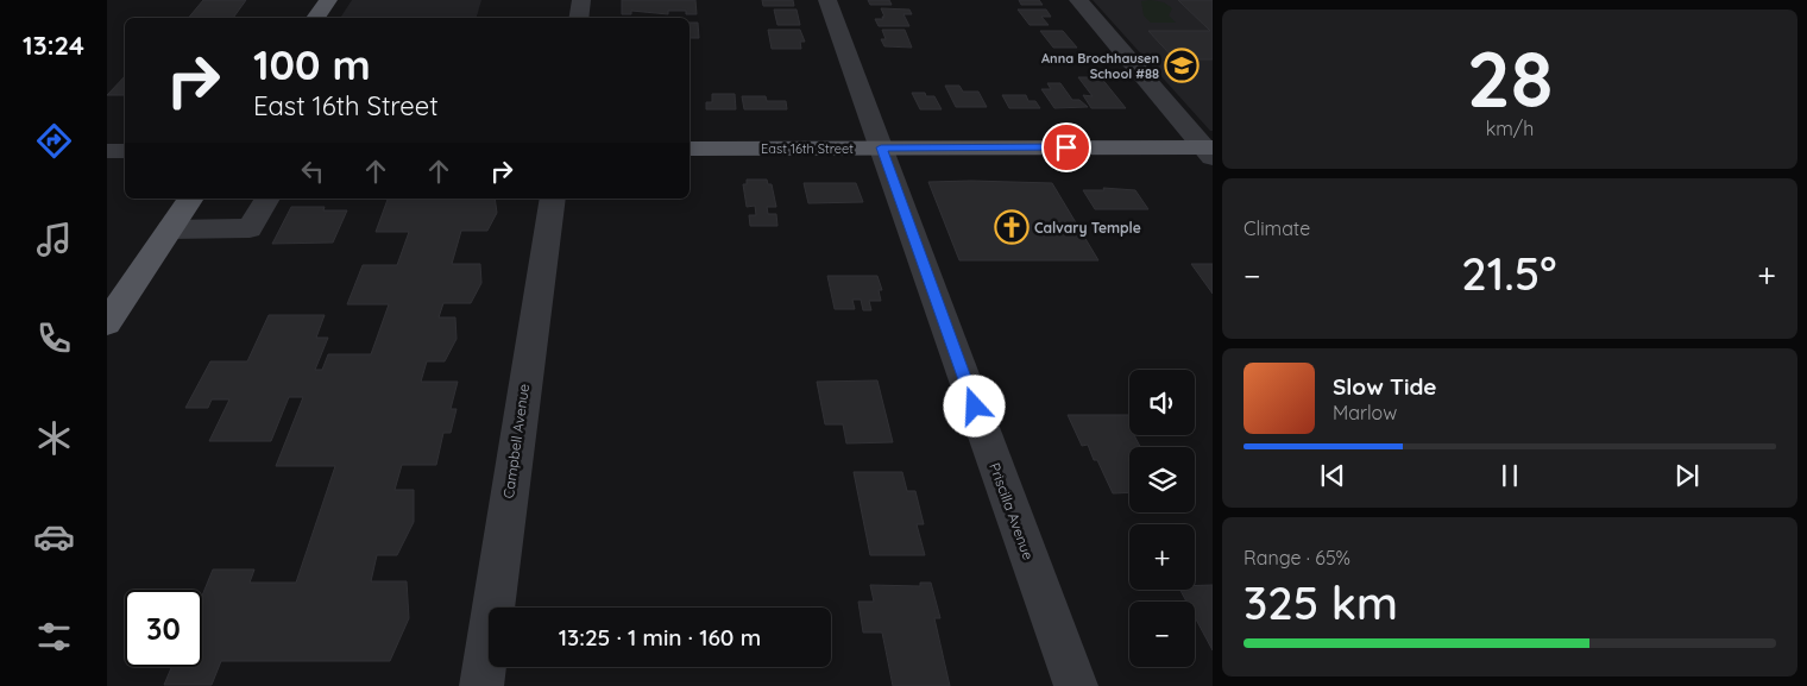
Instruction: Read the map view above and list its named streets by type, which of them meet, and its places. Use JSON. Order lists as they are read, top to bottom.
{
  "streets": {
    "main road": ["East 16th Street"],
    "street": ["Campbell Avenue", "Priscilla Avenue"]
  },
  "crossings": [
    ["East 16th Street", "Priscilla Avenue"]
  ],
  "places": {
    "school or university": ["Anna Brochhausen School #88"],
    "church": ["Calvary Temple"]
  },
  "page": {
    "tabs": "13:24",
    "tile": [
      ["28", "km/h"],
      "Climate",
      ["Range · 65%", "325 km"]
    ],
    "turn": ["100 m", "East 16th Street"],
    "heat": ["−", "21.5°", "+"],
    "song": ["Slow Tide", "Marlow"],
    "map_buttons": ["+", "−"],
    "limit": "30",
    "trip": "13:25 · 1 min · 160 m"
  }
}
